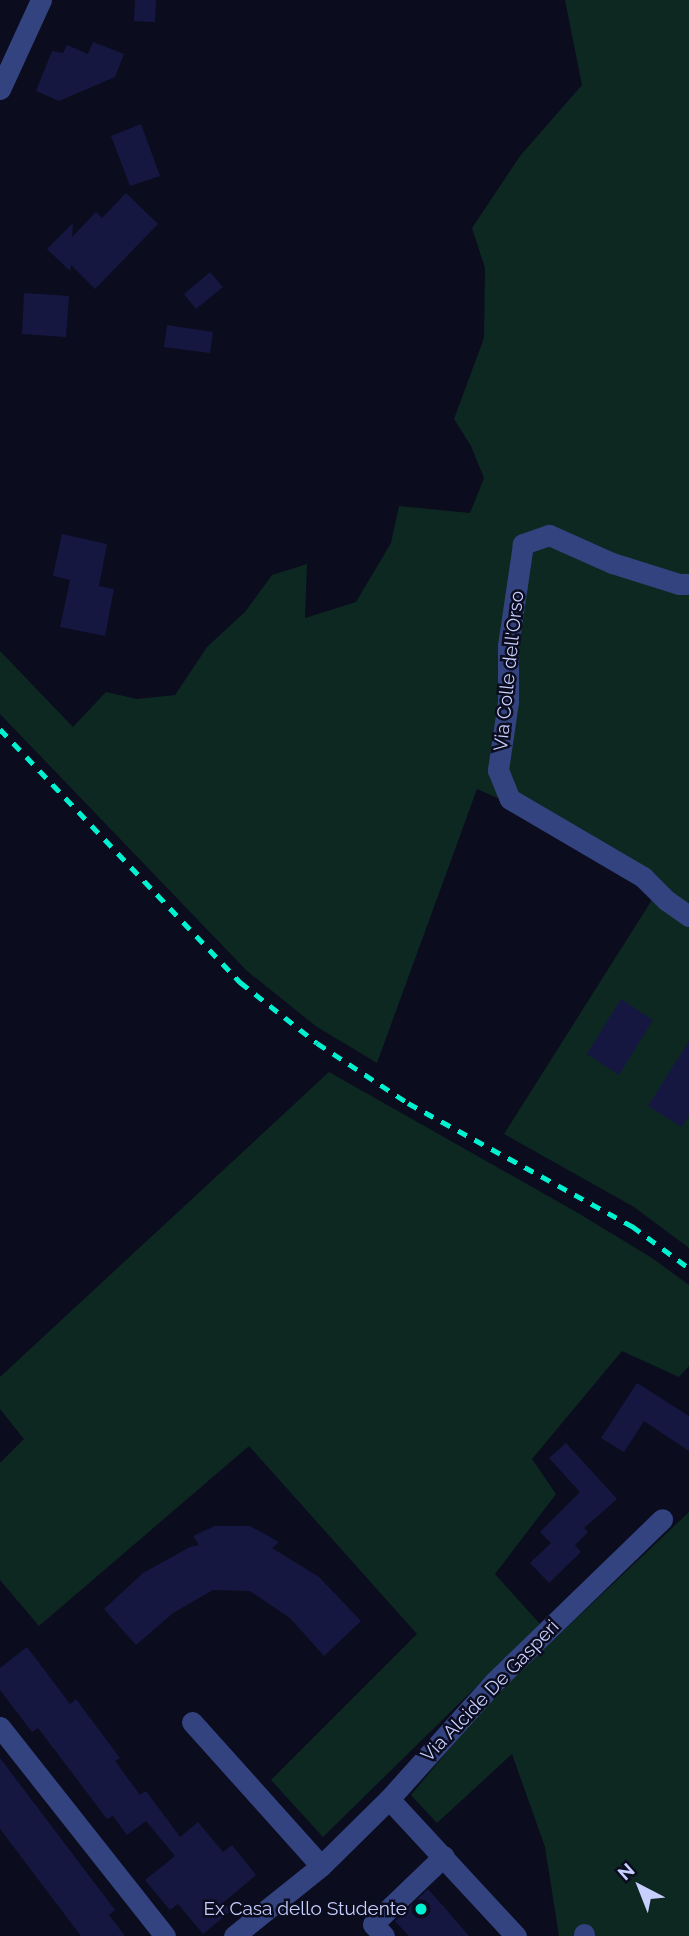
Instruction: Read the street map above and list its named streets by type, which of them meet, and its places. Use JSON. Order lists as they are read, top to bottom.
{
  "streets": {
    "street": ["Via Colle dell'Orso", "Via Alcide De Gasperi"]
  },
  "places": ["Ex Casa dello Studente"],
  "north": "top left"
}
